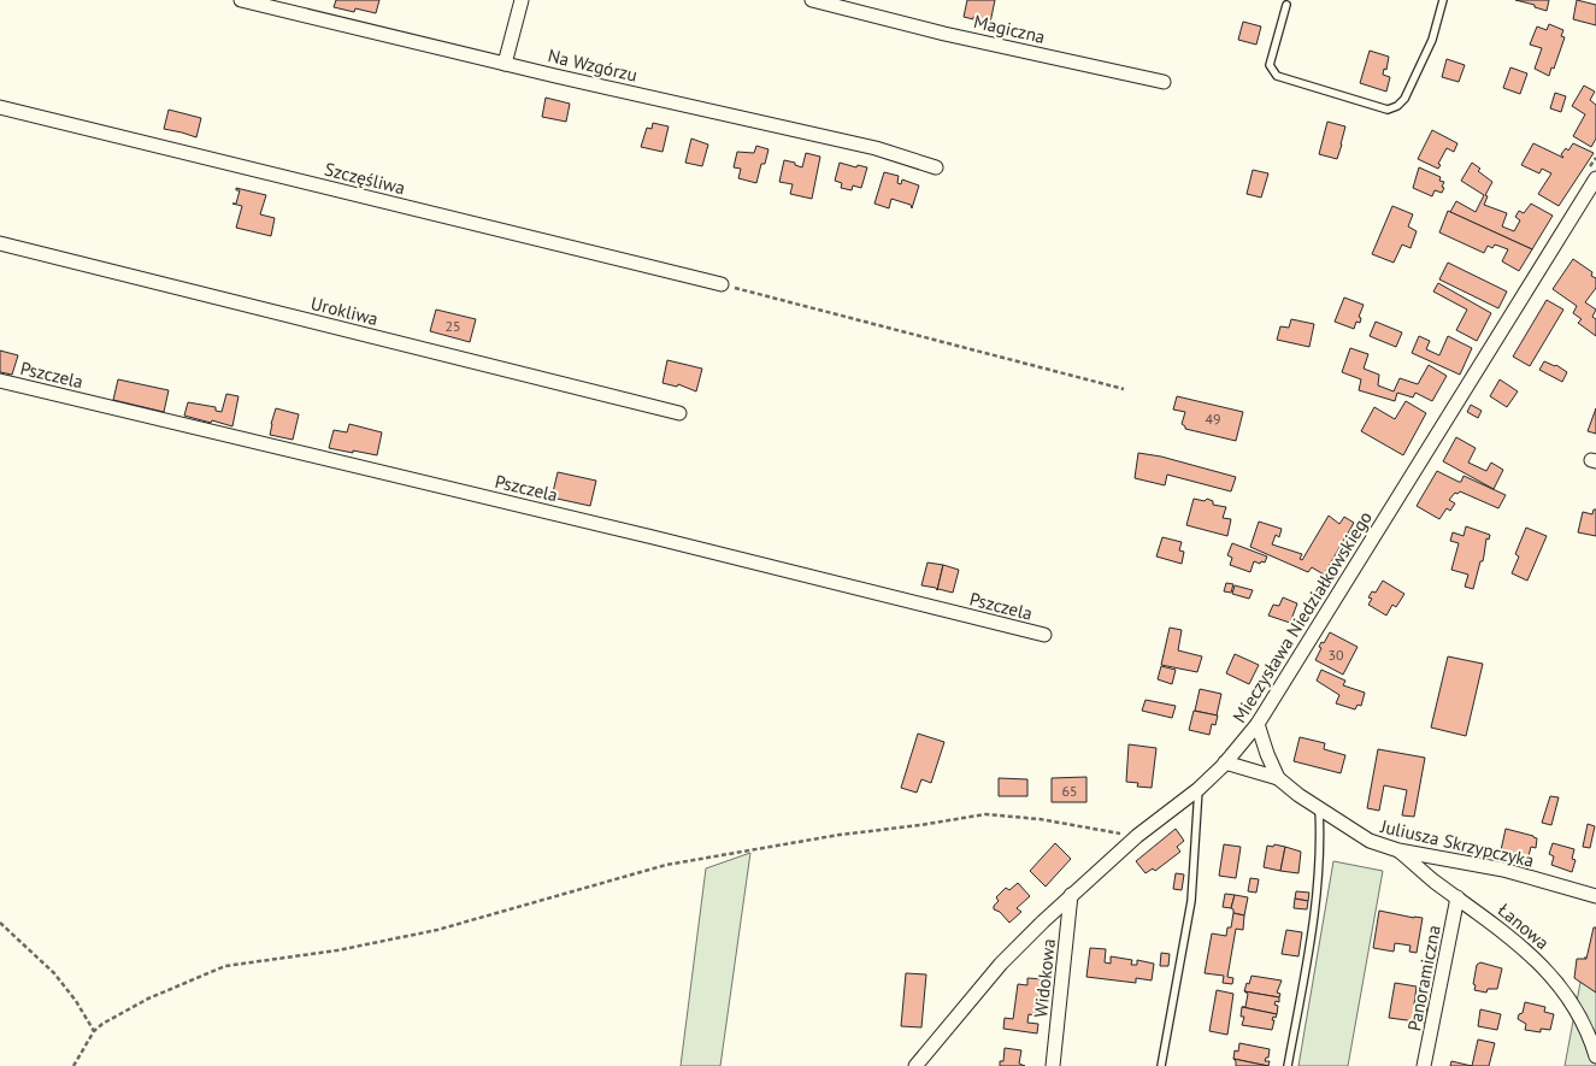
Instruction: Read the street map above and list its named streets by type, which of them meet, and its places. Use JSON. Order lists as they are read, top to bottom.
{
  "streets": {
    "street": [
      "Magiczna",
      "Na Wzgórzu",
      "Szczęśliwa",
      "Urokliwa",
      "Pszczela",
      "Mieczysława Niedziałkowskiego",
      "Juliusza Skrzypczyka",
      "Łanowa",
      "Widokowa",
      "Panoramiczna"
    ]
  },
  "crossings": [
    ["Mieczysława Niedziałkowskiego", "Juliusza Skrzypczyka"],
    ["Mieczysława Niedziałkowskiego", "Widokowa"],
    ["Juliusza Skrzypczyka", "Łanowa"],
    ["Łanowa", "Panoramiczna"]
  ],
  "house_numbers": [
    "25",
    "49",
    "30",
    "65"
  ]
}
